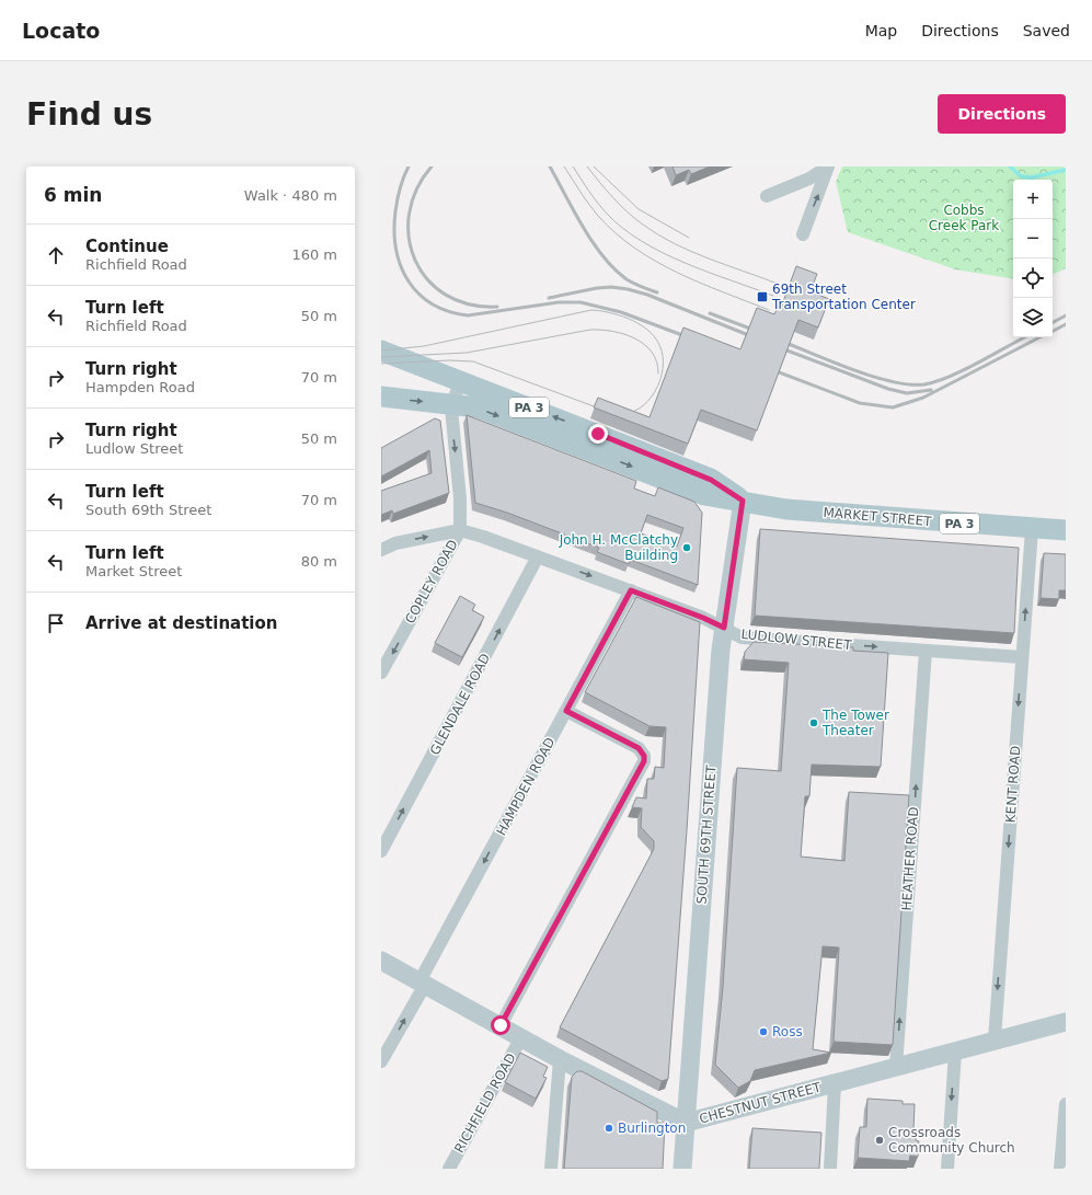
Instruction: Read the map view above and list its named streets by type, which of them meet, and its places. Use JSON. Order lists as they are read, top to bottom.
{
  "streets": {
    "main road": ["PA 3", "MARKET STREET"],
    "street": [
      "COPLEY ROAD",
      "LUDLOW STREET",
      "GLENDALE ROAD",
      "KENT ROAD",
      "HAMPDEN ROAD",
      "SOUTH 69TH STREET",
      "HEATHER ROAD",
      "RICHFIELD ROAD",
      "CHESTNUT STREET"
    ]
  },
  "crossings": [
    ["PA 3", "MARKET STREET"],
    ["PA 3", "COPLEY ROAD"],
    ["MARKET STREET", "COPLEY ROAD"],
    ["MARKET STREET", "KENT ROAD"],
    ["MARKET STREET", "SOUTH 69TH STREET"],
    ["COPLEY ROAD", "LUDLOW STREET"],
    ["LUDLOW STREET", "GLENDALE ROAD"],
    ["LUDLOW STREET", "KENT ROAD"],
    ["LUDLOW STREET", "HAMPDEN ROAD"],
    ["LUDLOW STREET", "SOUTH 69TH STREET"],
    ["LUDLOW STREET", "HEATHER ROAD"],
    ["KENT ROAD", "CHESTNUT STREET"],
    ["HAMPDEN ROAD", "CHESTNUT STREET"],
    ["SOUTH 69TH STREET", "CHESTNUT STREET"],
    ["HEATHER ROAD", "CHESTNUT STREET"],
    ["RICHFIELD ROAD", "CHESTNUT STREET"]
  ],
  "one_way": [
    "COPLEY ROAD",
    "LUDLOW STREET",
    "GLENDALE ROAD",
    "HEATHER ROAD"
  ],
  "parks": ["Cobbs Creek Park"],
  "places": {
    "transit": ["69th Street Transportation Center"],
    "other": [
      "John H. McClatchy Building",
      "The Tower Theater",
      "Ross",
      "Burlington",
      "Crossroads Community Church"
    ]
  },
  "page": {
    "header": "Locato",
    "nav": ["Map", "Directions", "Saved"],
    "buttons": "Directions",
    "title": "Find us",
    "heading": ["6 min", "Walk · 480 m"],
    "map_buttons": ["+", "−"],
    "list": [
      ["Continue", "Richfield Road", "160 m"],
      ["Turn left", "Richfield Road", "50 m"],
      ["Turn right", "Hampden Road", "70 m"],
      ["Turn right", "Ludlow Street", "50 m"],
      ["Turn left", "South 69th Street", "70 m"],
      ["Turn left", "Market Street", "80 m"],
      "Arrive at destination"
    ]
  }
}
